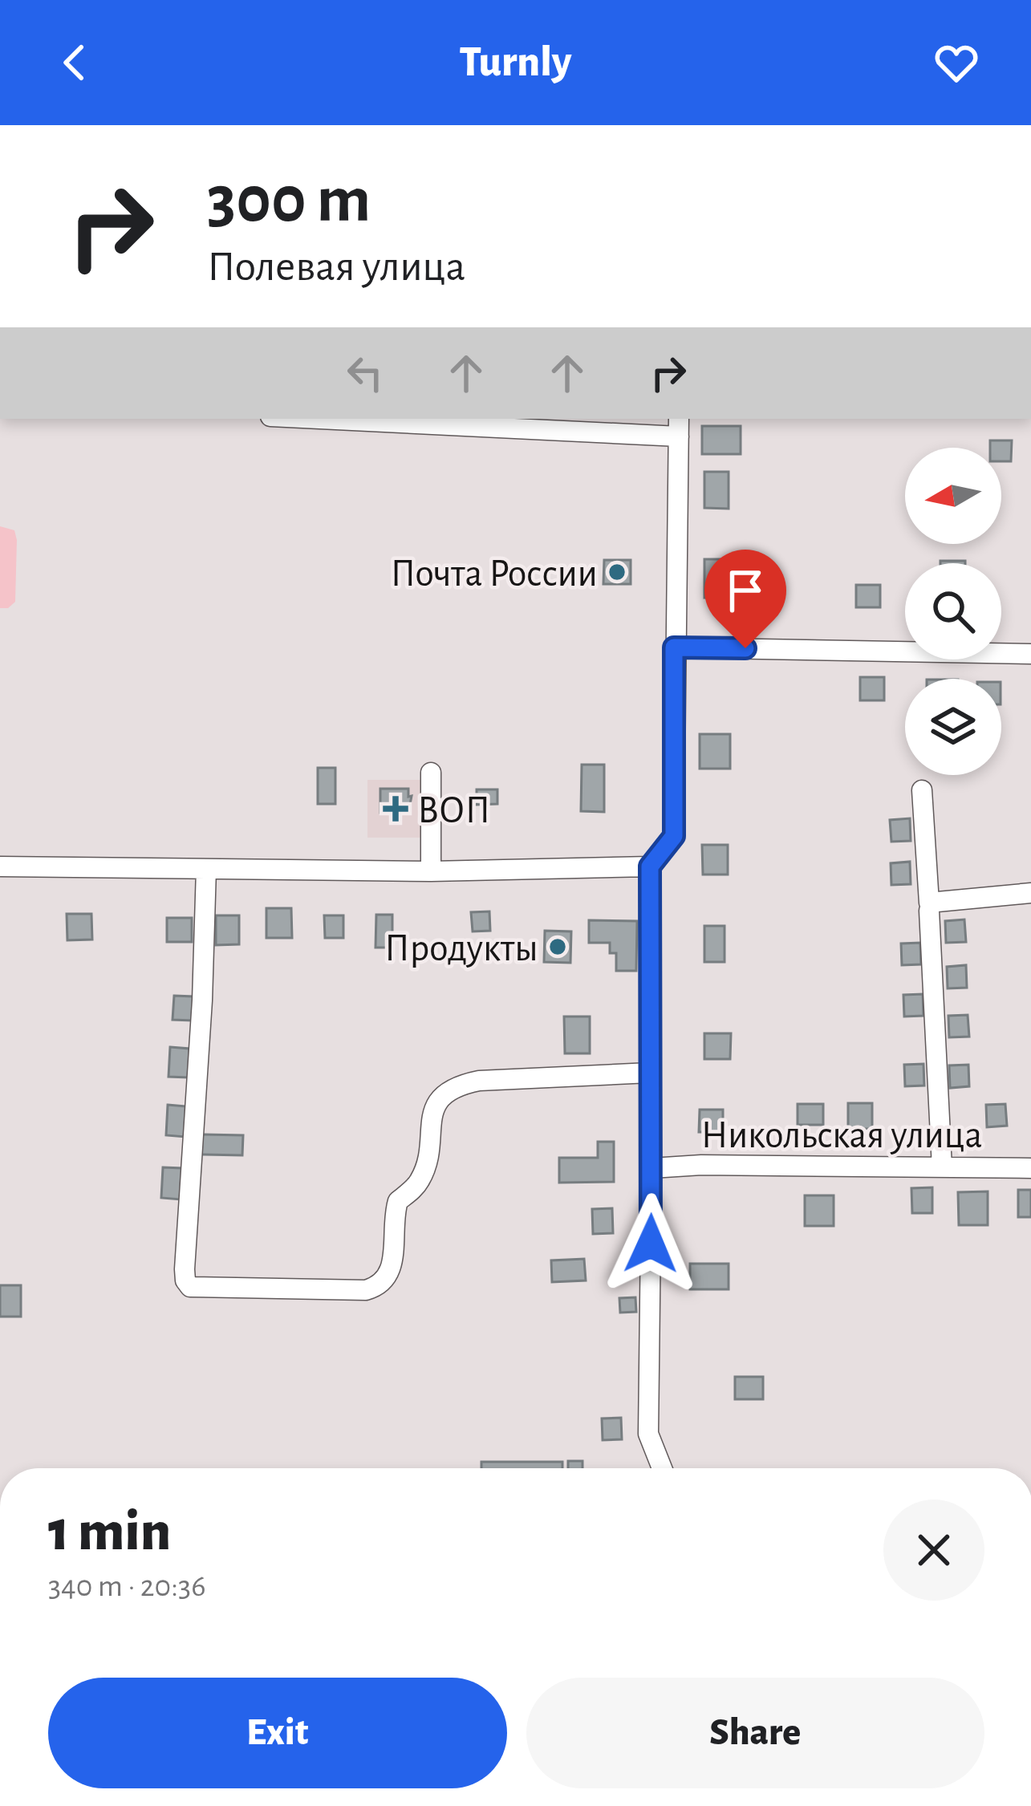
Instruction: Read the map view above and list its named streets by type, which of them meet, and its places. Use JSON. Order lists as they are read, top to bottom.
{
  "streets": {
    "street": ["Никольская улица"]
  },
  "places": {
    "other": ["Почта России", "Продукты"],
    "health": ["ВОП"]
  },
  "north": "left",
  "page": {
    "header": "Turnly",
    "turn": ["300 m", "Полевая улица"],
    "heading": ["1 min", "340 m · 20:36"],
    "buttons": ["Exit", "Share"]
  }
}
